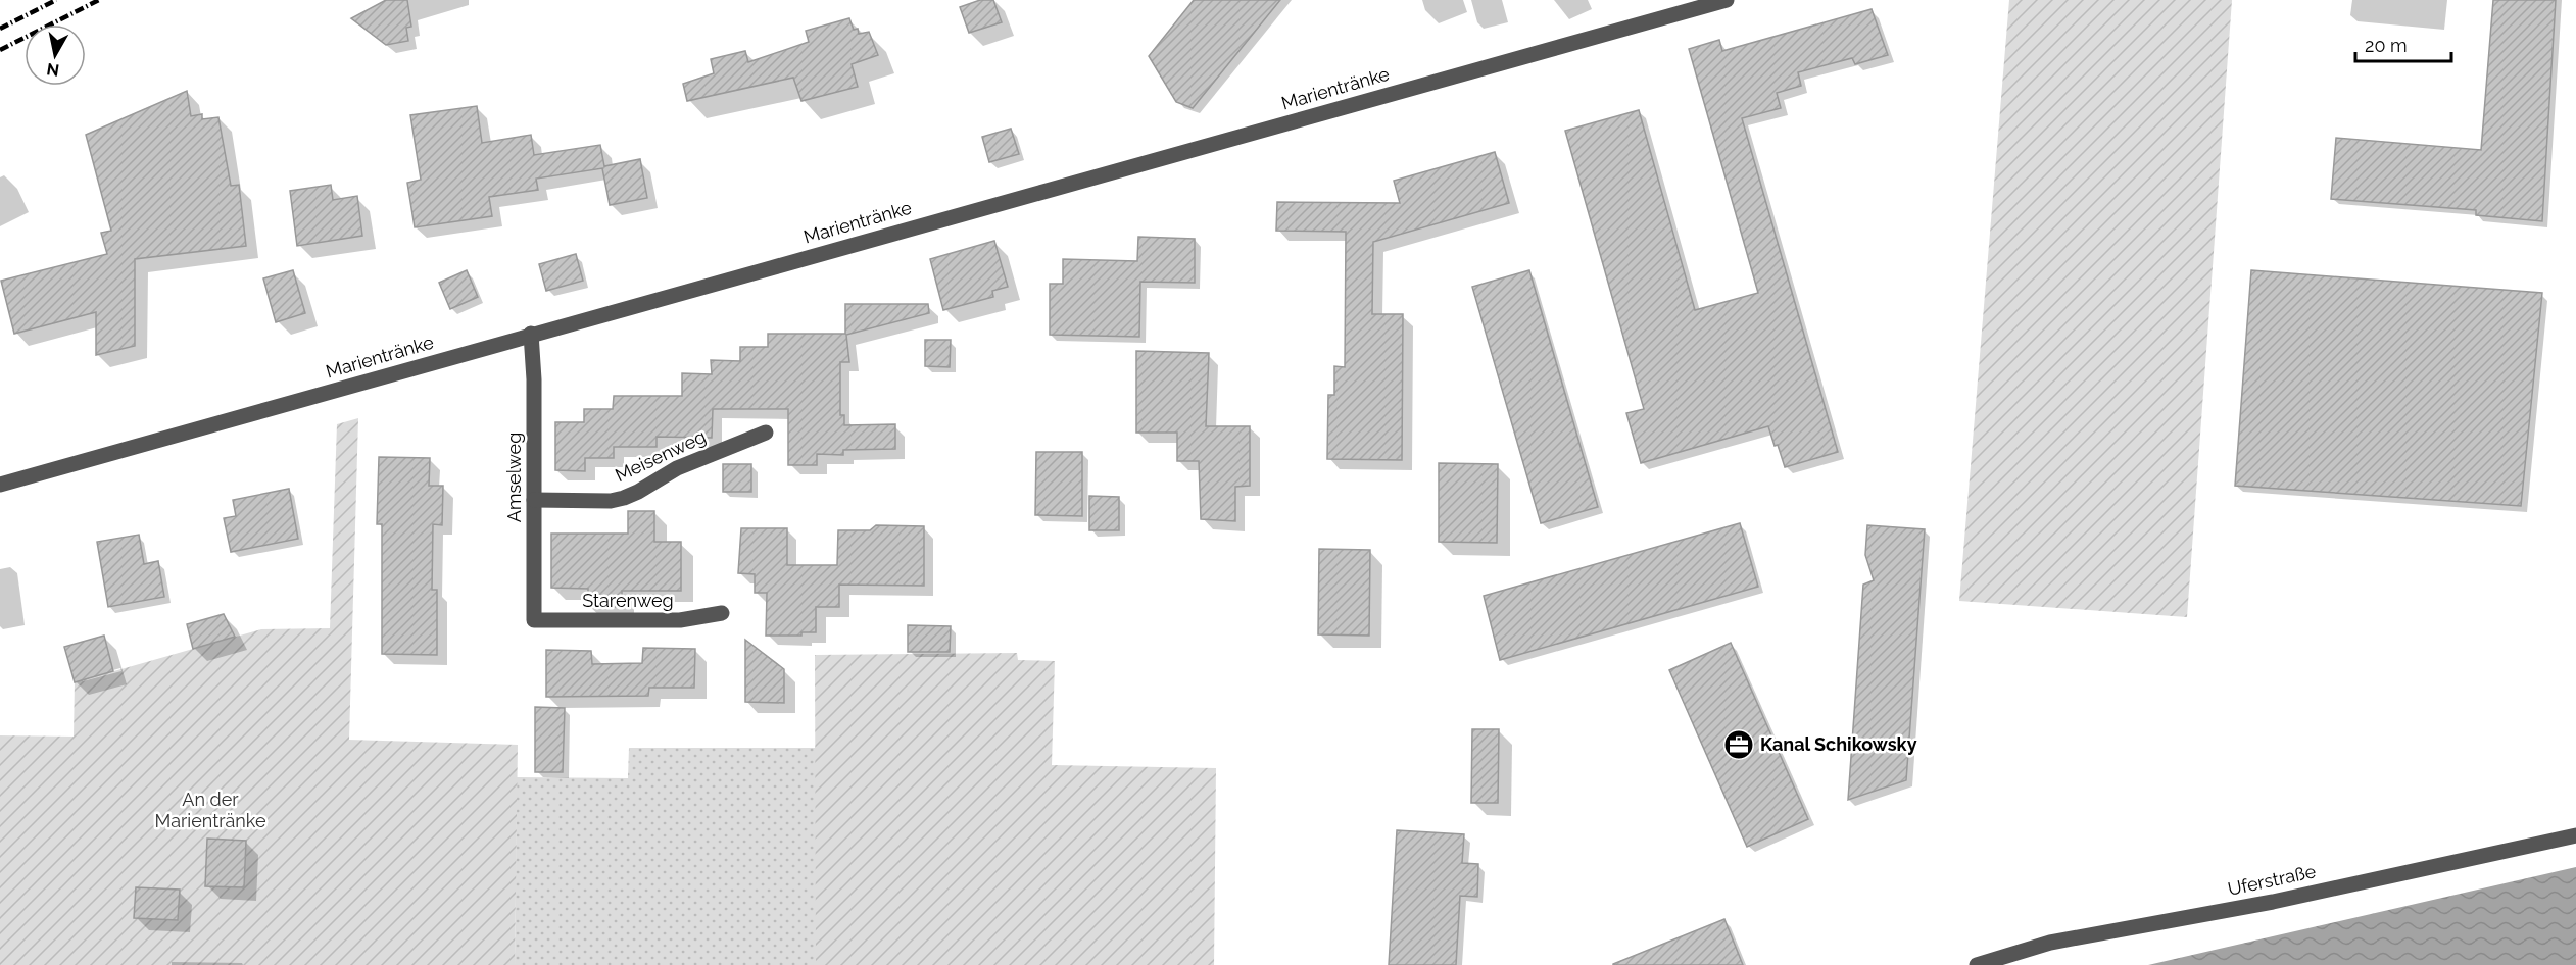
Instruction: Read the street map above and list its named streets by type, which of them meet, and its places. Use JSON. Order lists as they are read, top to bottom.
{
  "streets": {
    "street": [
      "Marientränke",
      "Meisenweg",
      "Amselweg",
      "Starenweg",
      "Uferstraße"
    ]
  },
  "crossings": [
    ["Marientränke", "Amselweg"],
    ["Meisenweg", "Amselweg"],
    ["Amselweg", "Starenweg"]
  ],
  "parks": ["An der Marientränke"],
  "places": {
    "office": ["Kanal Schikowsky"]
  },
  "scale_bar": "20 m",
  "north": "bottom"
}
